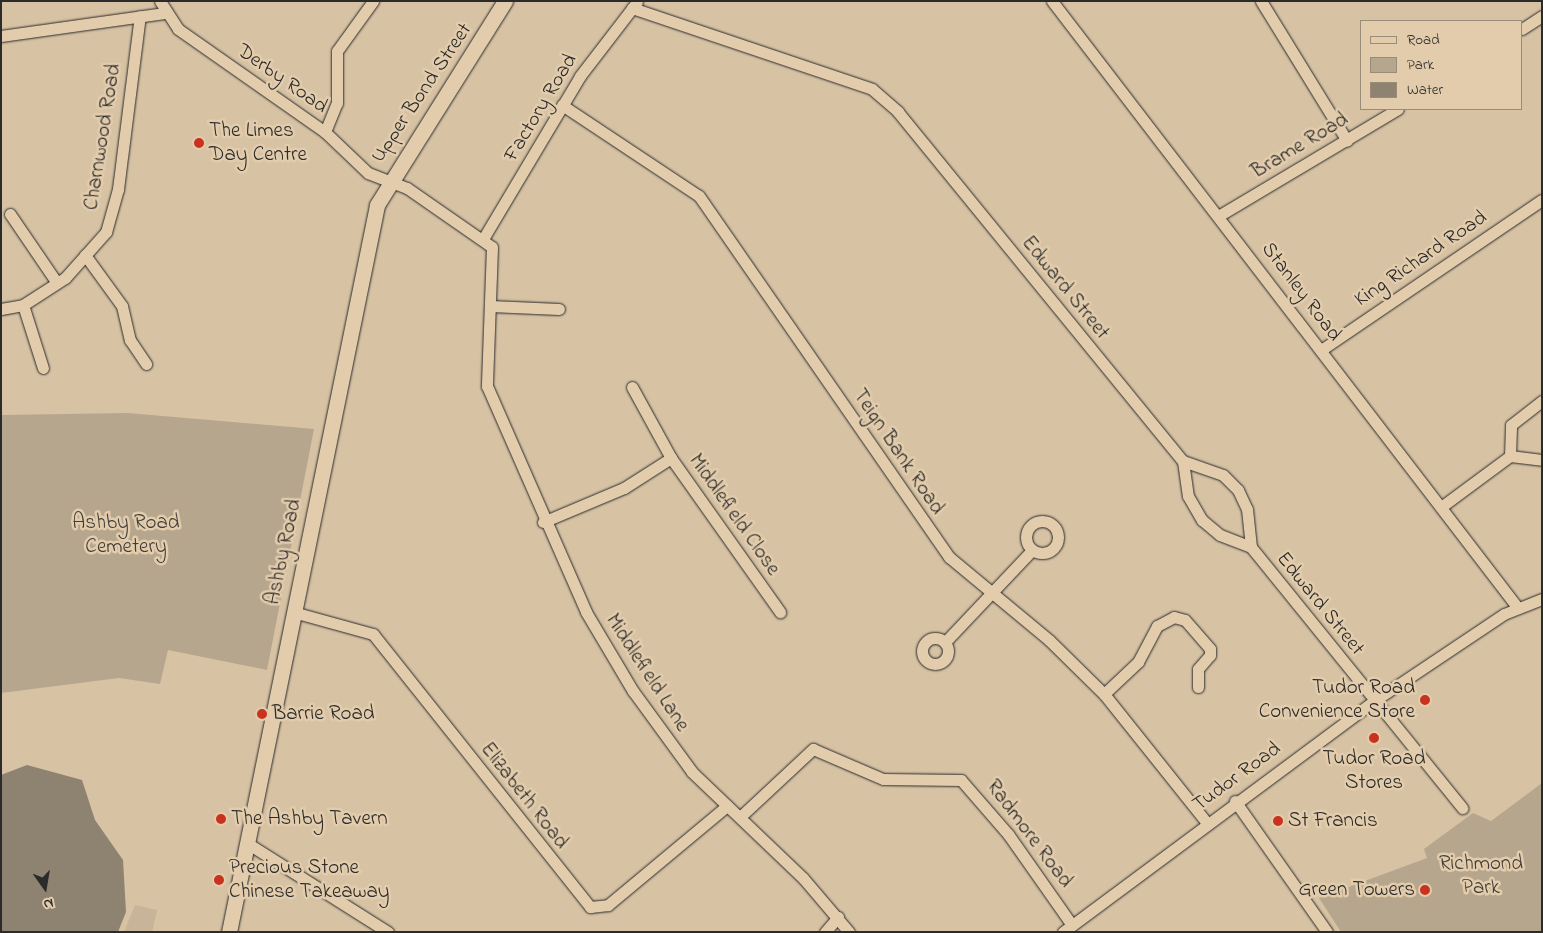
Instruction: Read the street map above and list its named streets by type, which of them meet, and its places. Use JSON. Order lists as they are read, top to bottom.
{
  "streets": {
    "main road": ["Upper Bond Street", "Ashby Road"],
    "street": [
      "Derby Road",
      "Factory Road",
      "Charnwood Road",
      "Brame Road",
      "King Richard Road",
      "Edward Street",
      "Stanley Road",
      "Teign Bank Road",
      "Middlefield Close",
      "Middlefield Lane",
      "Tudor Road",
      "Elizabeth Road",
      "Radmore Road"
    ]
  },
  "crossings": [
    ["Derby Road", "Upper Bond Street"],
    ["Derby Road", "Factory Road"],
    ["Derby Road", "Ashby Road"],
    ["Upper Bond Street", "Ashby Road"],
    ["Factory Road", "Edward Street"],
    ["Factory Road", "Teign Bank Road"],
    ["Brame Road", "Stanley Road"],
    ["King Richard Road", "Stanley Road"],
    ["Edward Street", "Tudor Road"],
    ["Stanley Road", "Tudor Road"],
    ["Teign Bank Road", "Tudor Road"],
    ["Middlefield Close", "Middlefield Lane"],
    ["Ashby Road", "Elizabeth Road"],
    ["Middlefield Lane", "Elizabeth Road"],
    ["Middlefield Lane", "Radmore Road"],
    ["Tudor Road", "Radmore Road"]
  ],
  "parks": ["Ashby Road Cemetery", "Richmond Park"],
  "places": [
    "The Limes Day Centre",
    "Tudor Road Convenience Store",
    "Barrie Road",
    "Tudor Road Stores",
    "The Ashby Tavern",
    "St Francis",
    "Precious Stone Chinese Takeaway",
    "Green Towers"
  ],
  "legend": ["Road", "Park", "Water"],
  "north": "bottom"
}
